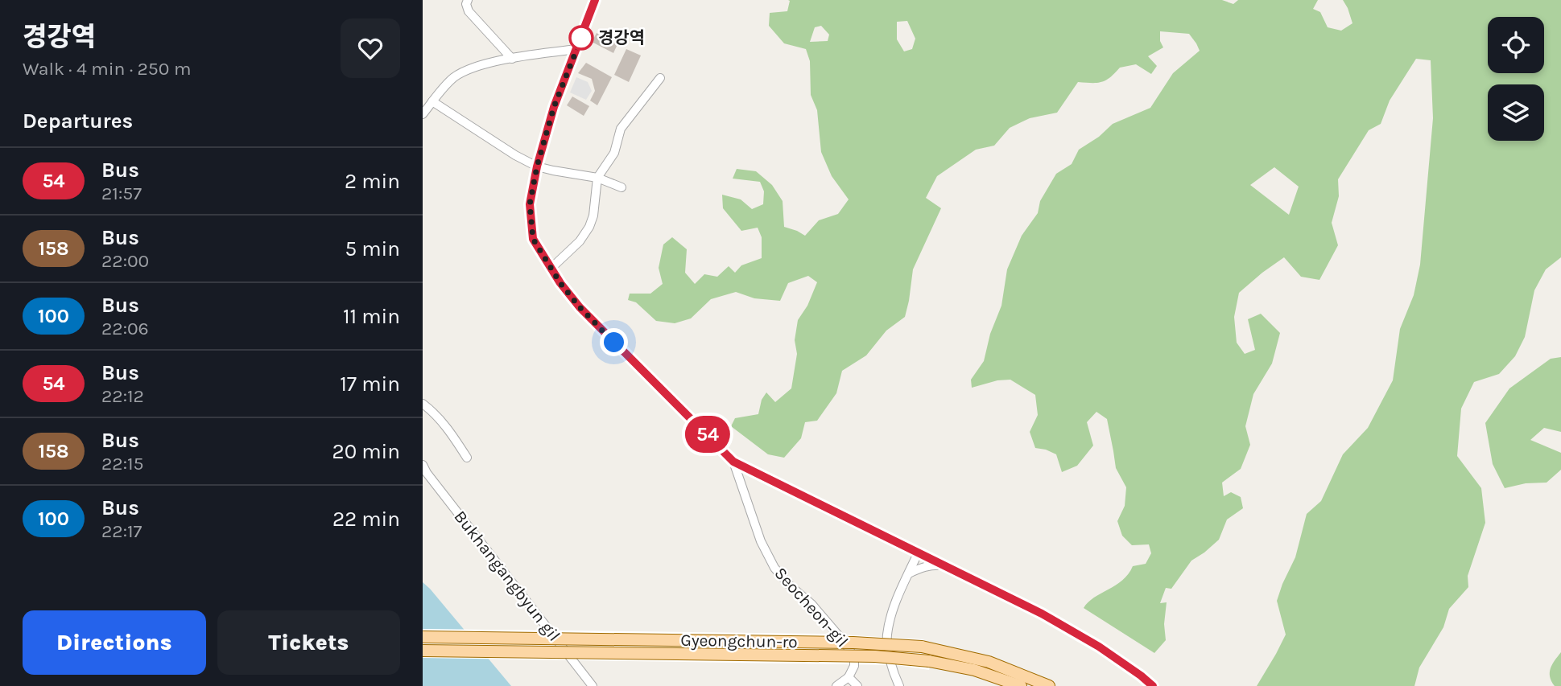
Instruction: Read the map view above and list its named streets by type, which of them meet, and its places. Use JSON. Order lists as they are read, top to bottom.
{
  "streets": {
    "main road": ["Gyeongchun-ro"],
    "street": ["Bukhangangbyun gil", "Seocheon-gil"]
  },
  "places": ["경강역"],
  "lines": ["bus line 54"],
  "page": {
    "heading": [
      ["경강역", "Walk · 4 min · 250 m"],
      "Departures"
    ],
    "on_map": "54",
    "list": [
      {
        "mark": "54",
        "name": "Bus",
        "note": "21:57",
        "value": "2 min"
      },
      {
        "mark": "158",
        "name": "Bus",
        "note": "22:00",
        "value": "5 min"
      },
      {
        "mark": "100",
        "name": "Bus",
        "note": "22:06",
        "value": "11 min"
      },
      {
        "mark": "54",
        "name": "Bus",
        "note": "22:12",
        "value": "17 min"
      },
      {
        "mark": "158",
        "name": "Bus",
        "note": "22:15",
        "value": "20 min"
      },
      {
        "mark": "100",
        "name": "Bus",
        "note": "22:17",
        "value": "22 min"
      }
    ],
    "buttons": ["Directions", "Tickets"]
  }
}
